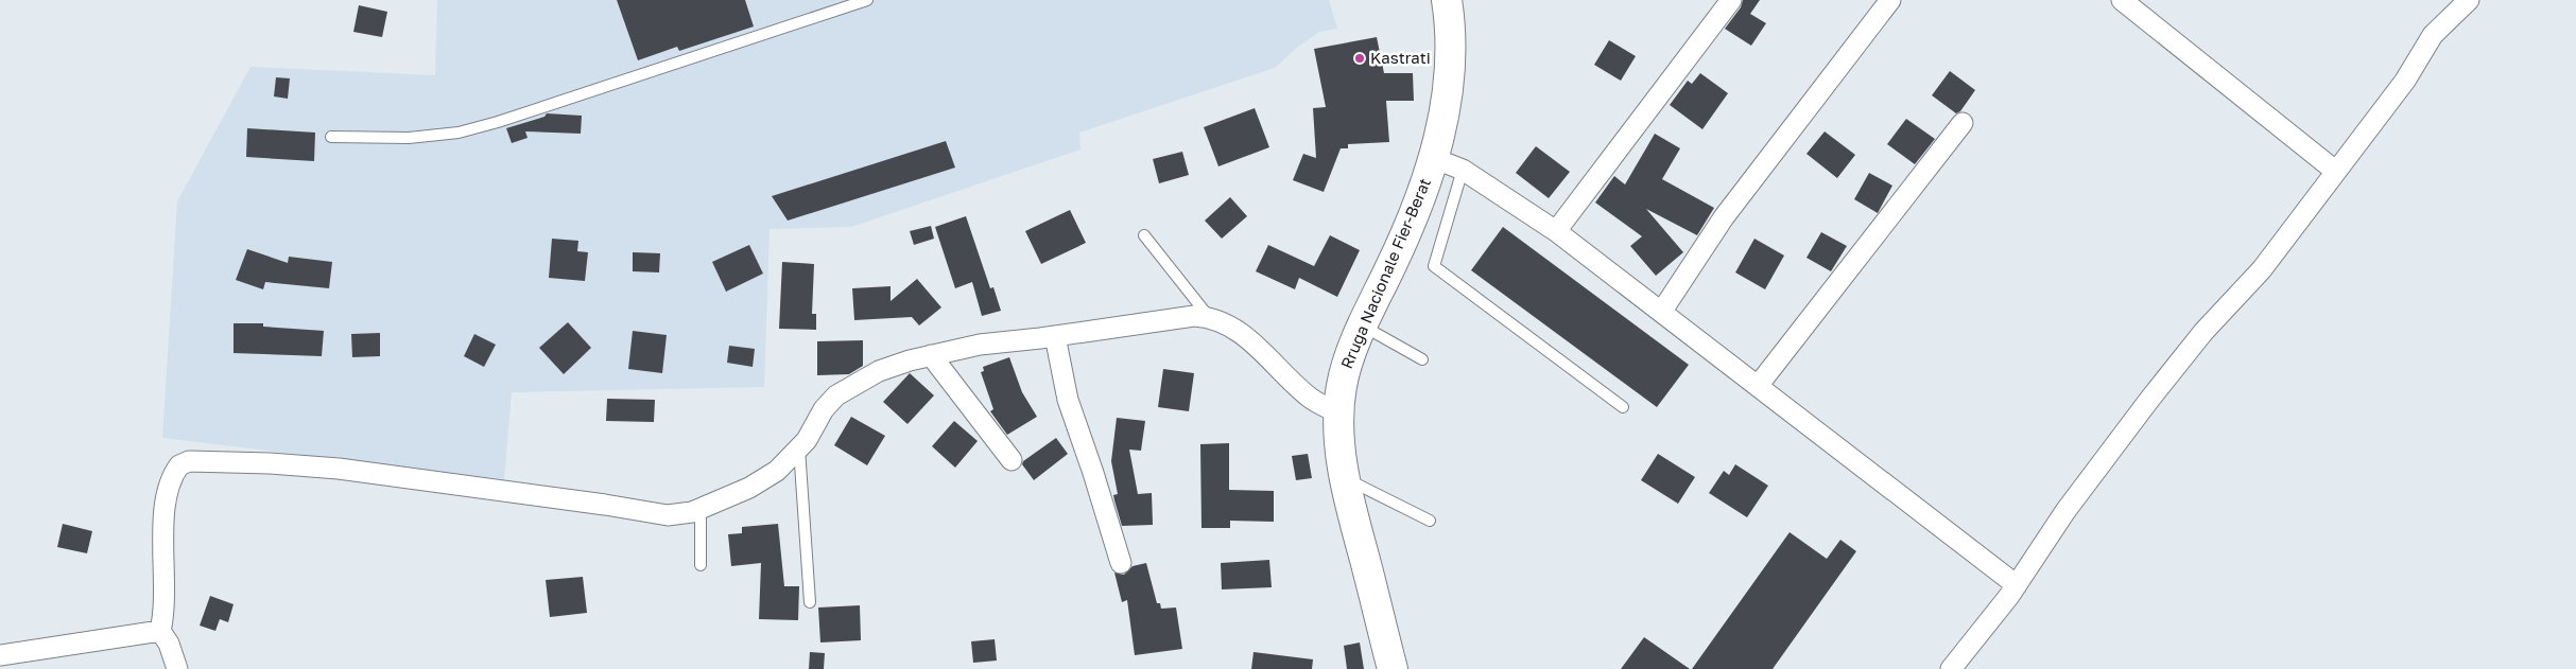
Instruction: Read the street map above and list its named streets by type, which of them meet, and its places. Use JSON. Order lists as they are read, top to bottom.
{
  "streets": {
    "main road": ["Rruga Nacionale Fier-Berat"]
  },
  "places": ["Kastrati"]
}
